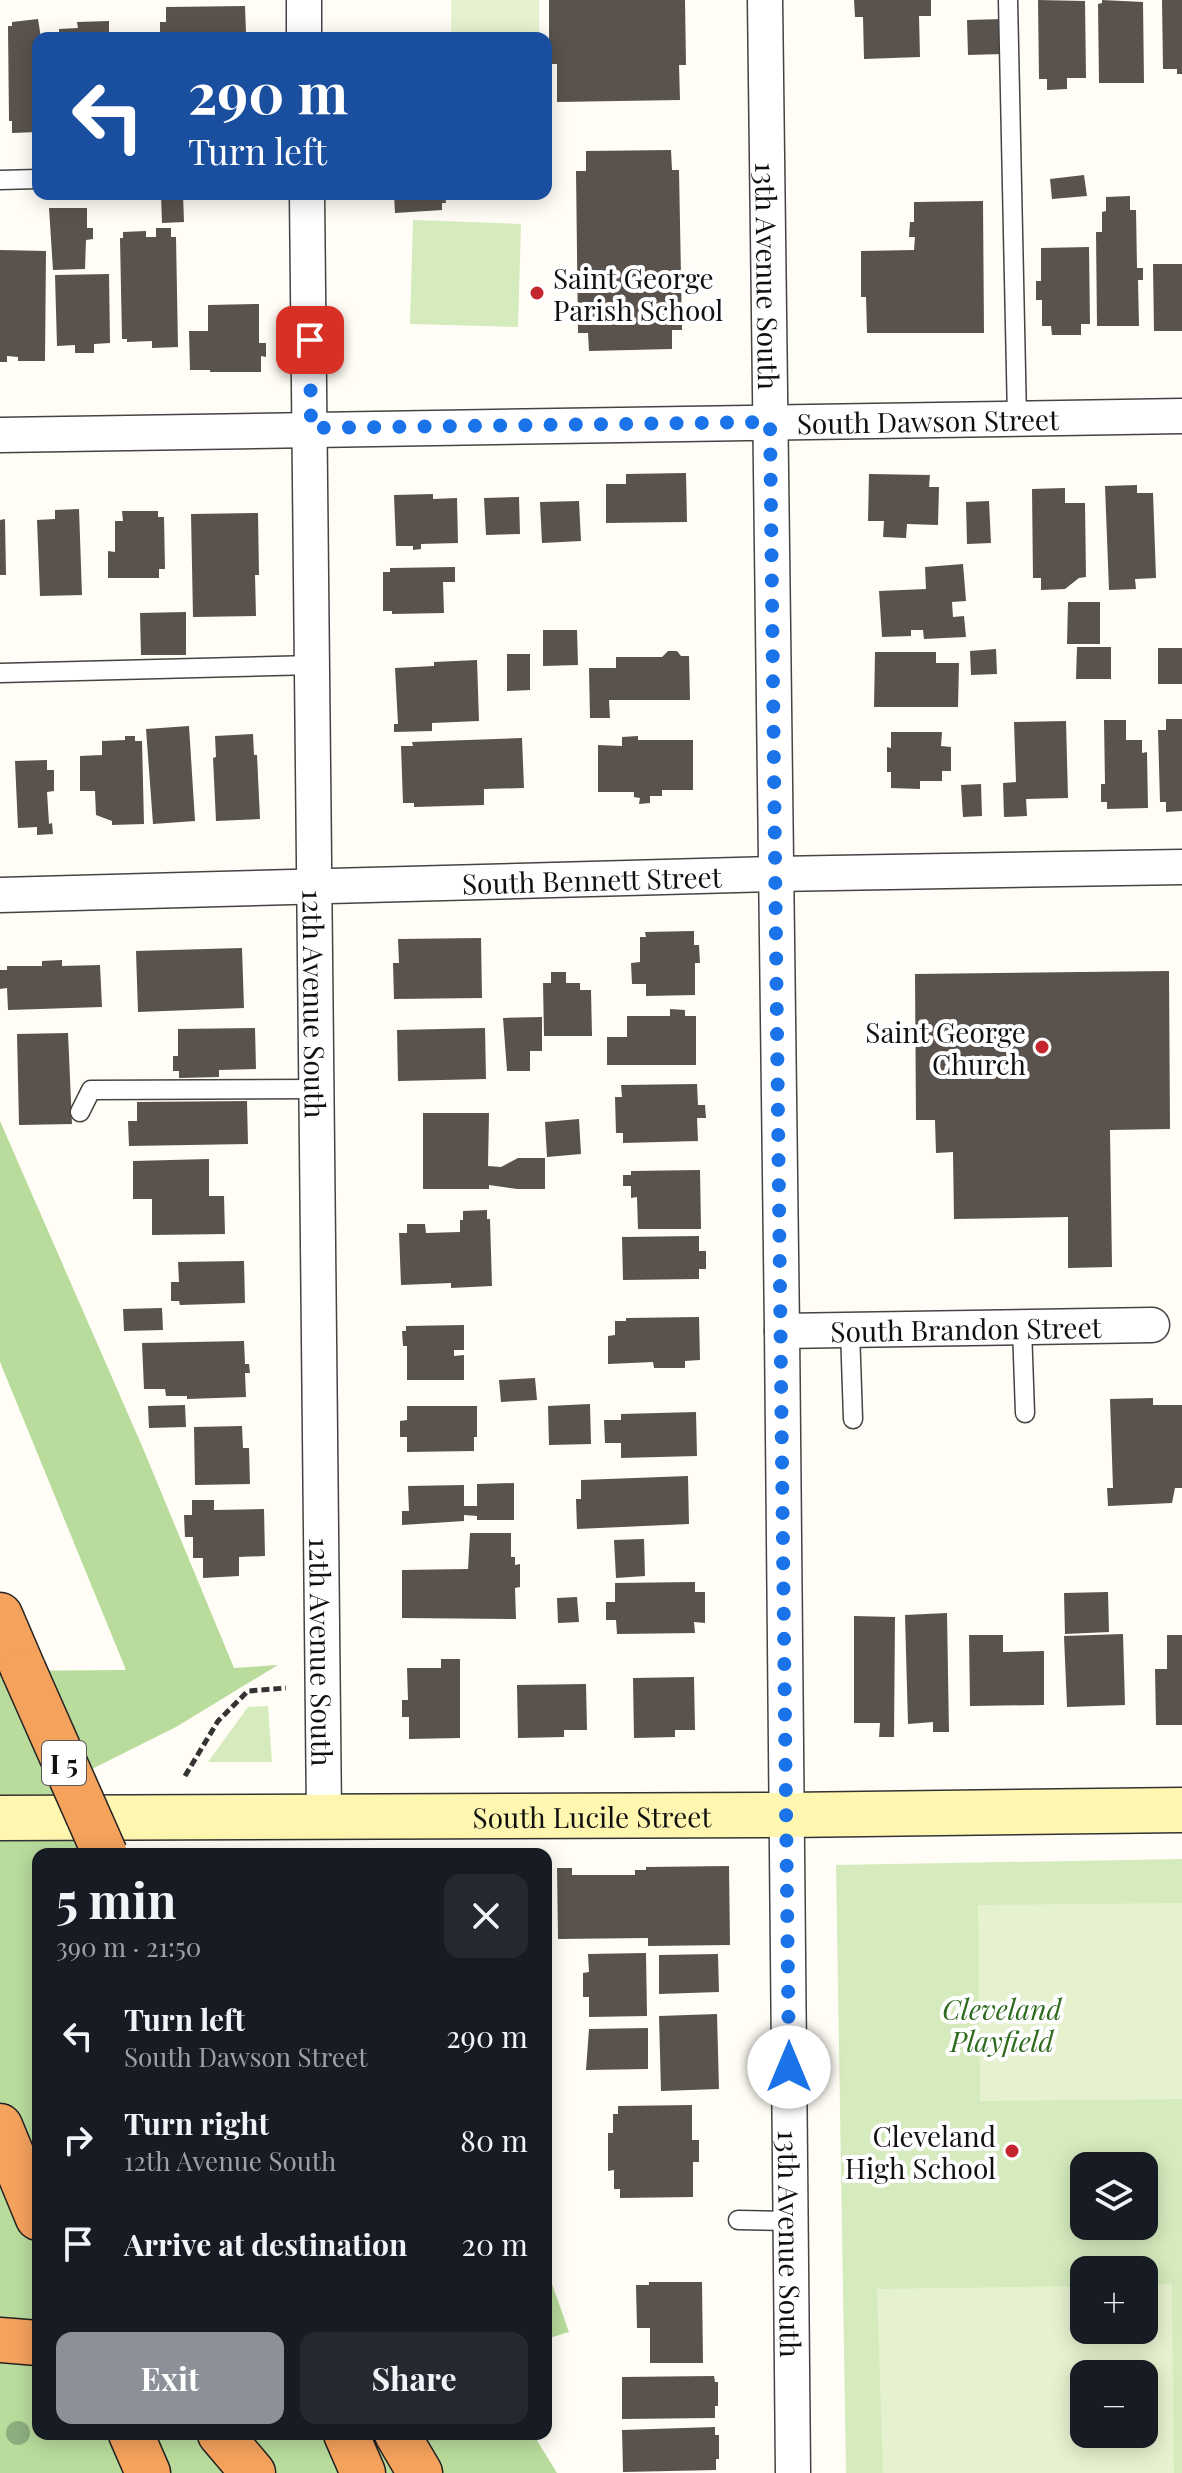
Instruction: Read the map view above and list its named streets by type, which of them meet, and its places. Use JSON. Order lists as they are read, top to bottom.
{
  "streets": {
    "highway": ["I 5"],
    "street": [
      "13th Avenue South",
      "South Dawson Street",
      "South Bennett Street",
      "12th Avenue South",
      "South Brandon Street",
      "South Lucile Street"
    ]
  },
  "crossings": [
    ["13th Avenue South", "South Dawson Street"],
    ["13th Avenue South", "South Bennett Street"],
    ["13th Avenue South", "South Brandon Street"],
    ["13th Avenue South", "South Lucile Street"],
    ["South Dawson Street", "12th Avenue South"],
    ["South Bennett Street", "12th Avenue South"],
    ["12th Avenue South", "South Lucile Street"]
  ],
  "parks": ["Cleveland Playfield"],
  "places": ["Saint George Parish School", "Saint George Church", "Cleveland High School"],
  "page": {
    "turn": ["290 m", "Turn left"],
    "heading": ["5 min", "390 m · 21:50"],
    "list": [
      {
        "name": "Turn left",
        "note": "South Dawson Street",
        "value": "290 m"
      },
      {
        "name": "Turn right",
        "note": "12th Avenue South",
        "value": "80 m"
      },
      {
        "name": "Arrive at destination",
        "value": "20 m"
      }
    ],
    "map_buttons": ["+", "−"],
    "buttons": ["Exit", "Share"]
  }
}
